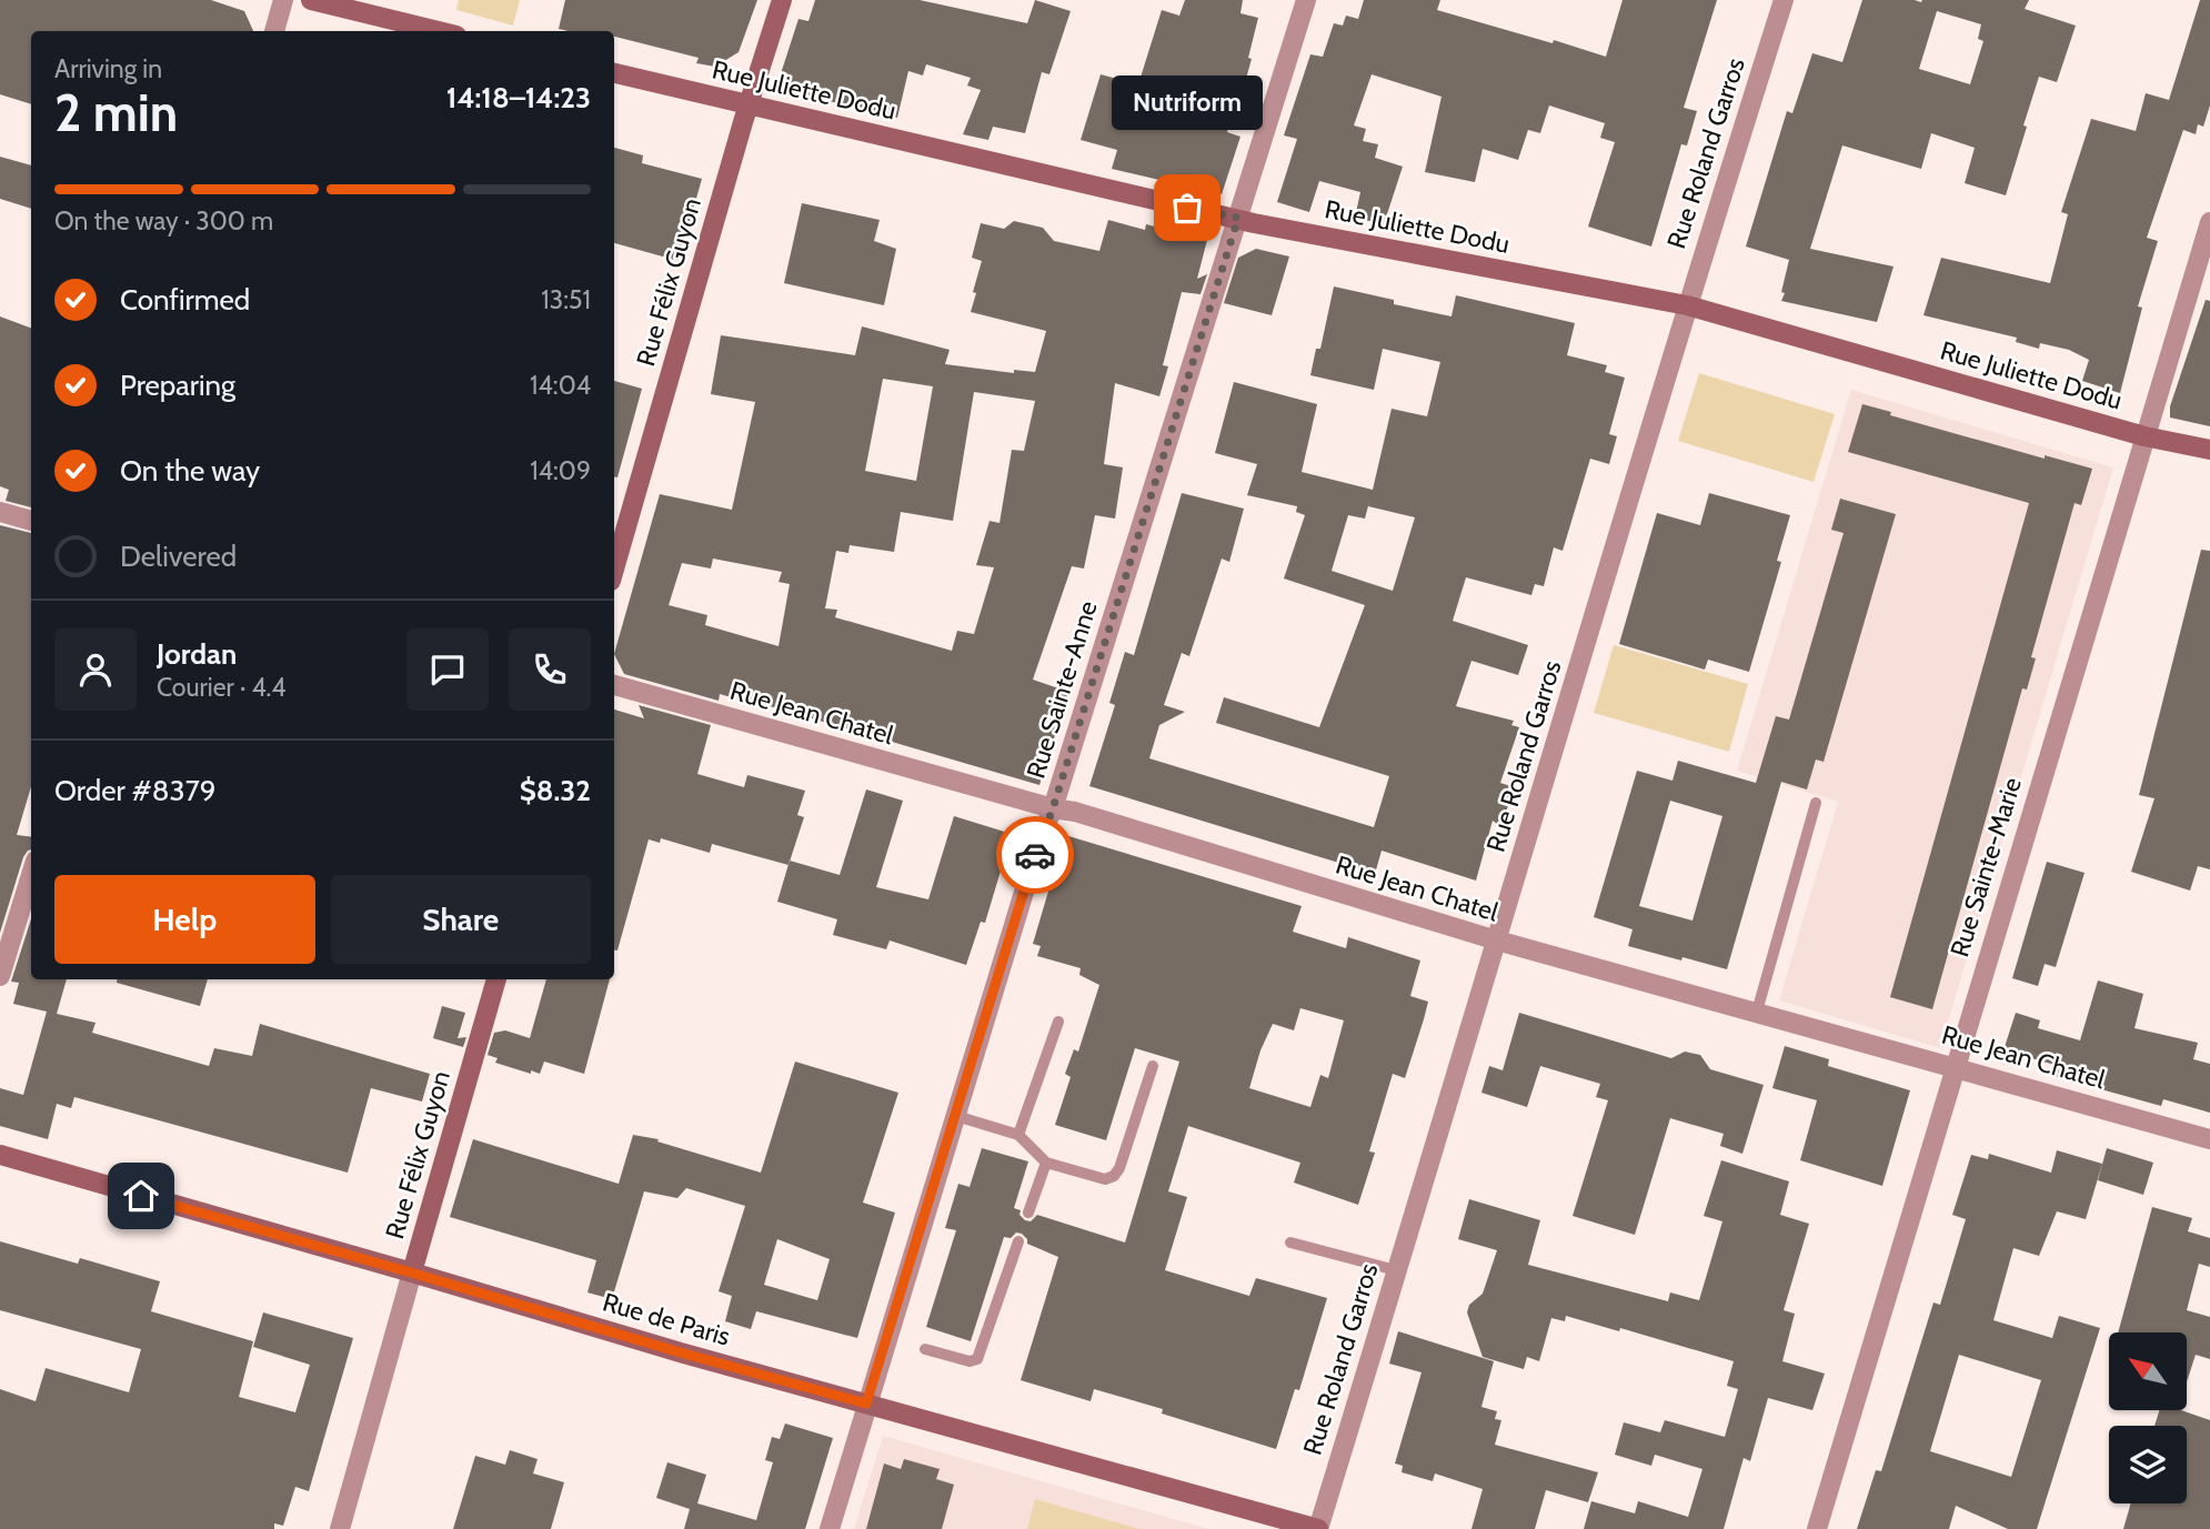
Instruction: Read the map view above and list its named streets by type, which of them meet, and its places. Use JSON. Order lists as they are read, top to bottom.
{
  "streets": {
    "street": [
      "Rue Juliette Dodu",
      "Rue Roland Garros",
      "Rue Félix Guyon",
      "Rue Sainte-Anne",
      "Rue Jean Chatel",
      "Rue Sainte-Marie",
      "Rue de Paris"
    ]
  },
  "crossings": [
    ["Rue Juliette Dodu", "Rue Roland Garros"],
    ["Rue Juliette Dodu", "Rue Félix Guyon"],
    ["Rue Juliette Dodu", "Rue Sainte-Anne"],
    ["Rue Juliette Dodu", "Rue Sainte-Marie"],
    ["Rue Roland Garros", "Rue Jean Chatel"],
    ["Rue Roland Garros", "Rue de Paris"],
    ["Rue Félix Guyon", "Rue de Paris"],
    ["Rue Sainte-Anne", "Rue Jean Chatel"],
    ["Rue Sainte-Anne", "Rue de Paris"],
    ["Rue Jean Chatel", "Rue Sainte-Marie"]
  ],
  "places": ["Nutriform"],
  "north": "top left",
  "page": {
    "heading": ["2 min", "Arriving in", "14:18–14:23"],
    "panel": [
      "Jordan",
      "Courier · 4.4",
      "Order #8379",
      "$8.32"
    ],
    "bubble": "Nutriform",
    "bar": "On the way · 300 m",
    "list": [
      ["Confirmed", "13:51"],
      ["Preparing", "14:04"],
      ["On the way", "14:09"],
      "Delivered"
    ],
    "buttons": ["Help", "Share"]
  }
}
